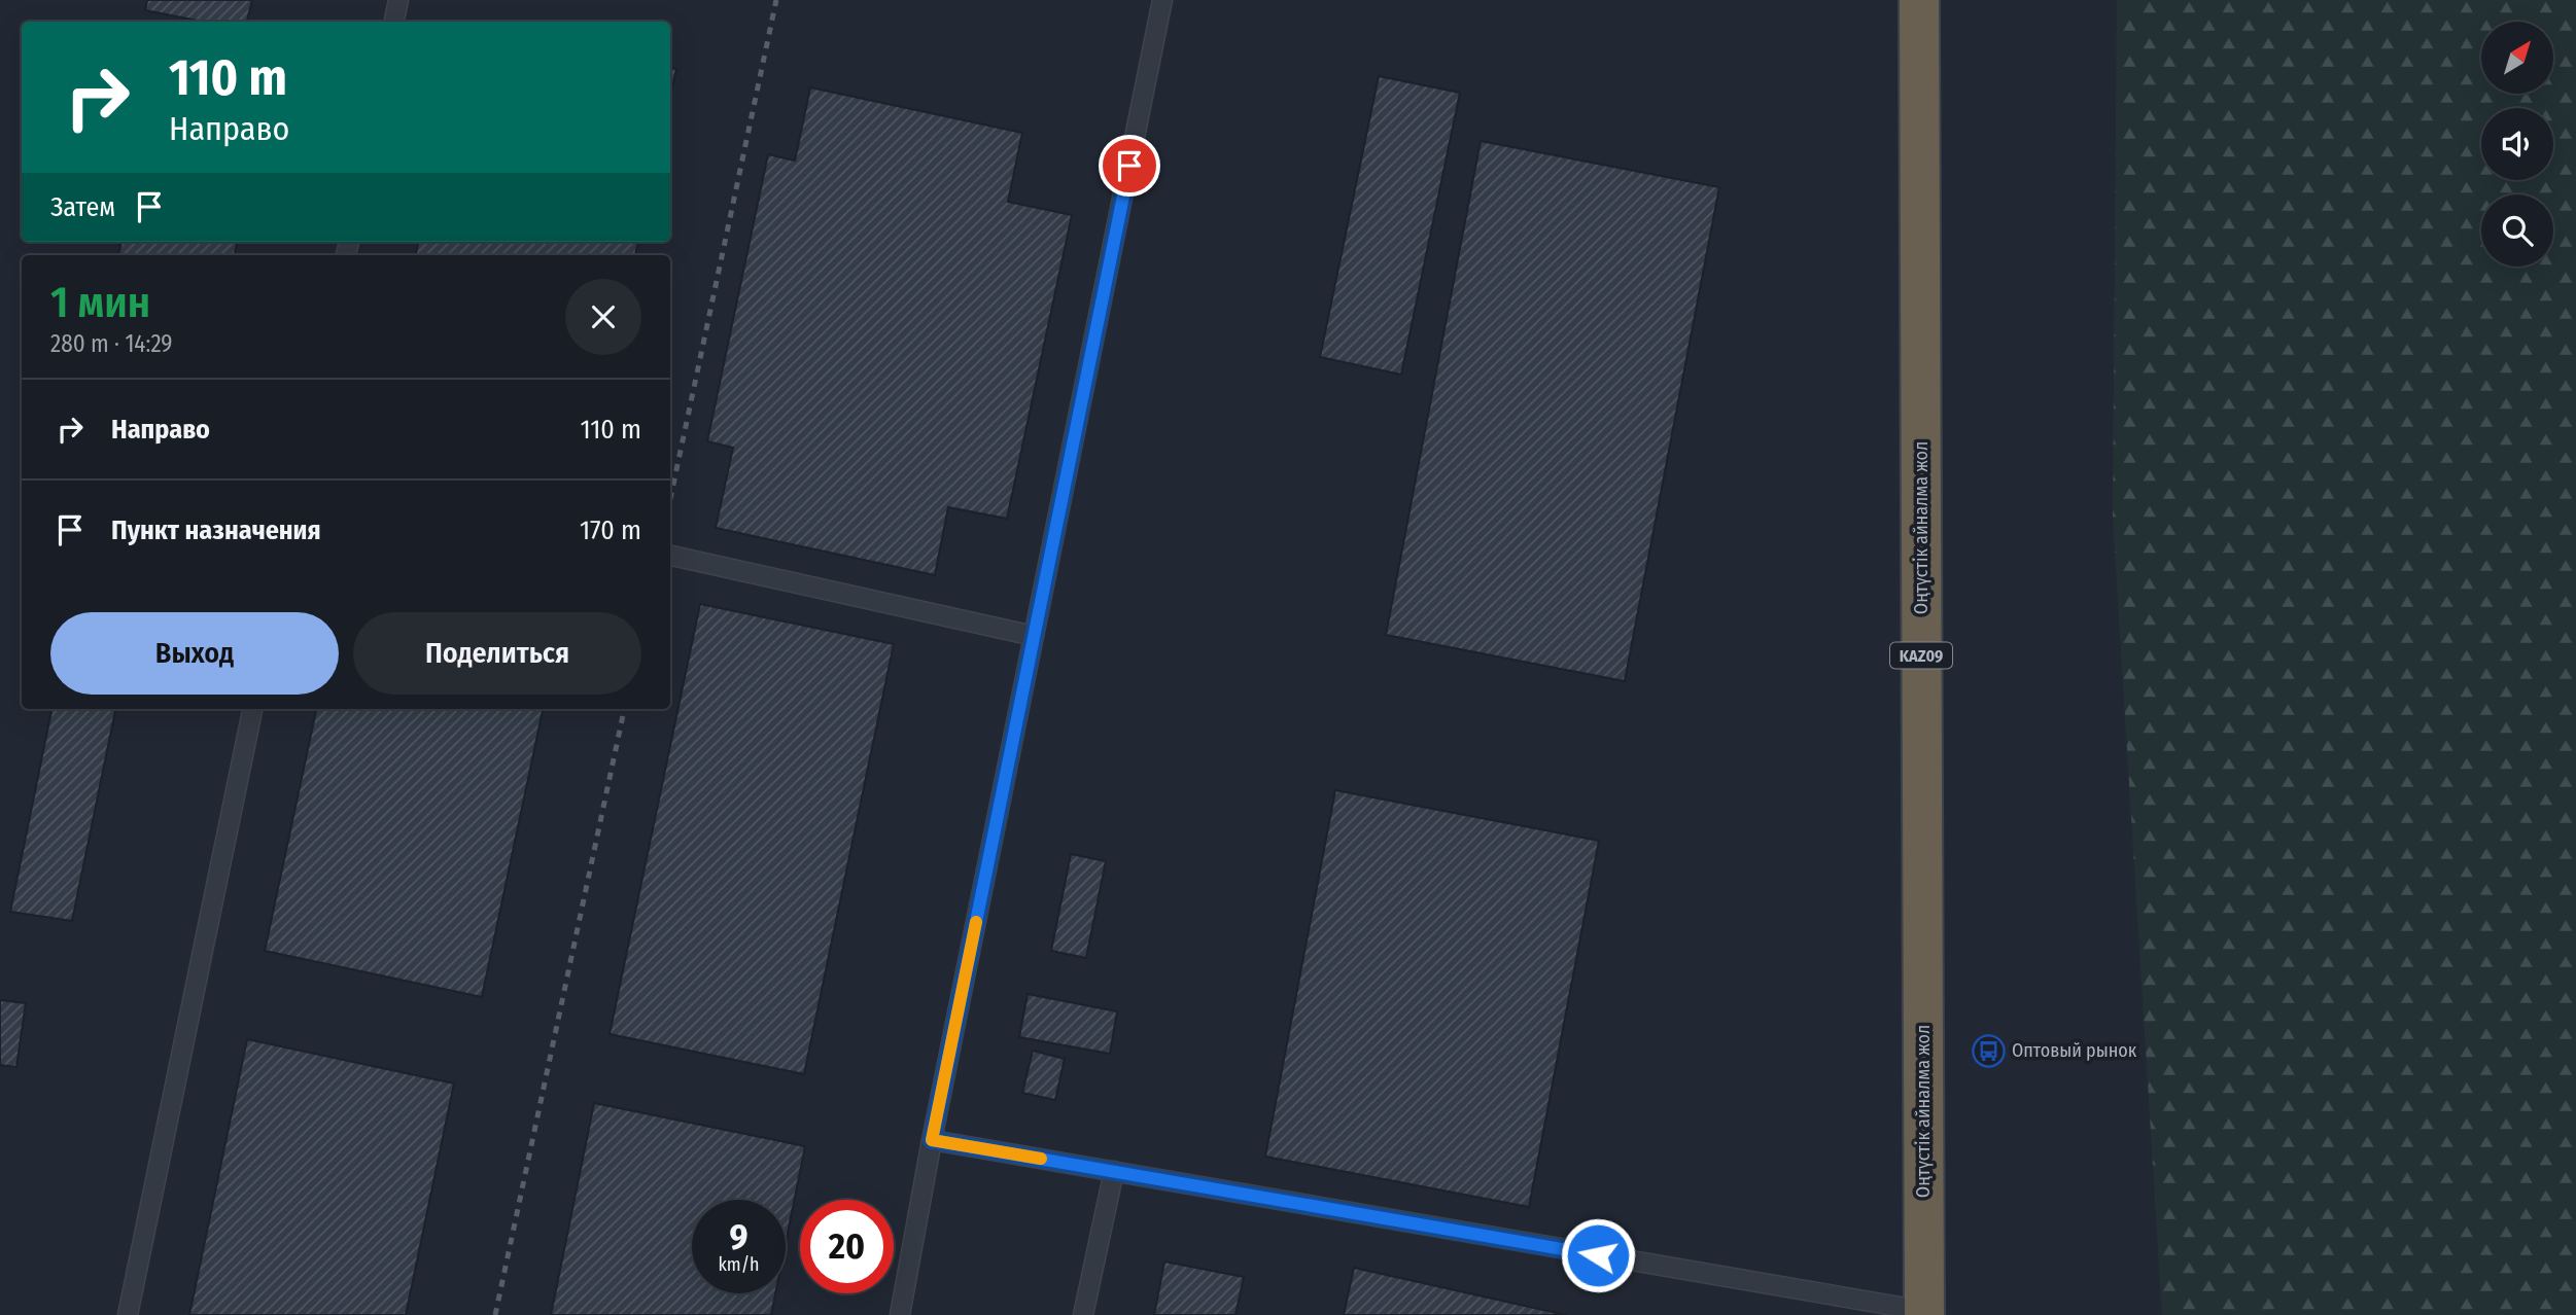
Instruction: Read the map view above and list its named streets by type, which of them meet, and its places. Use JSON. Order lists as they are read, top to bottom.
{
  "streets": {
    "highway": ["Оңтүстік айналма жол", "KAZ09"]
  },
  "places": {
    "bus stop": ["Оптовый рынок"]
  },
  "north": "top right",
  "page": {
    "turn": ["110 m", "Направо"],
    "then": "Затем",
    "heading": ["1 мин", "280 m · 14:29"],
    "list": [
      {
        "name": "Направо",
        "value": "110 m"
      },
      {
        "name": "Пункт назначения",
        "value": "170 m"
      }
    ],
    "buttons": ["Выход", "Поделиться"],
    "speed": "9 km/h",
    "limit": "20"
  }
}
